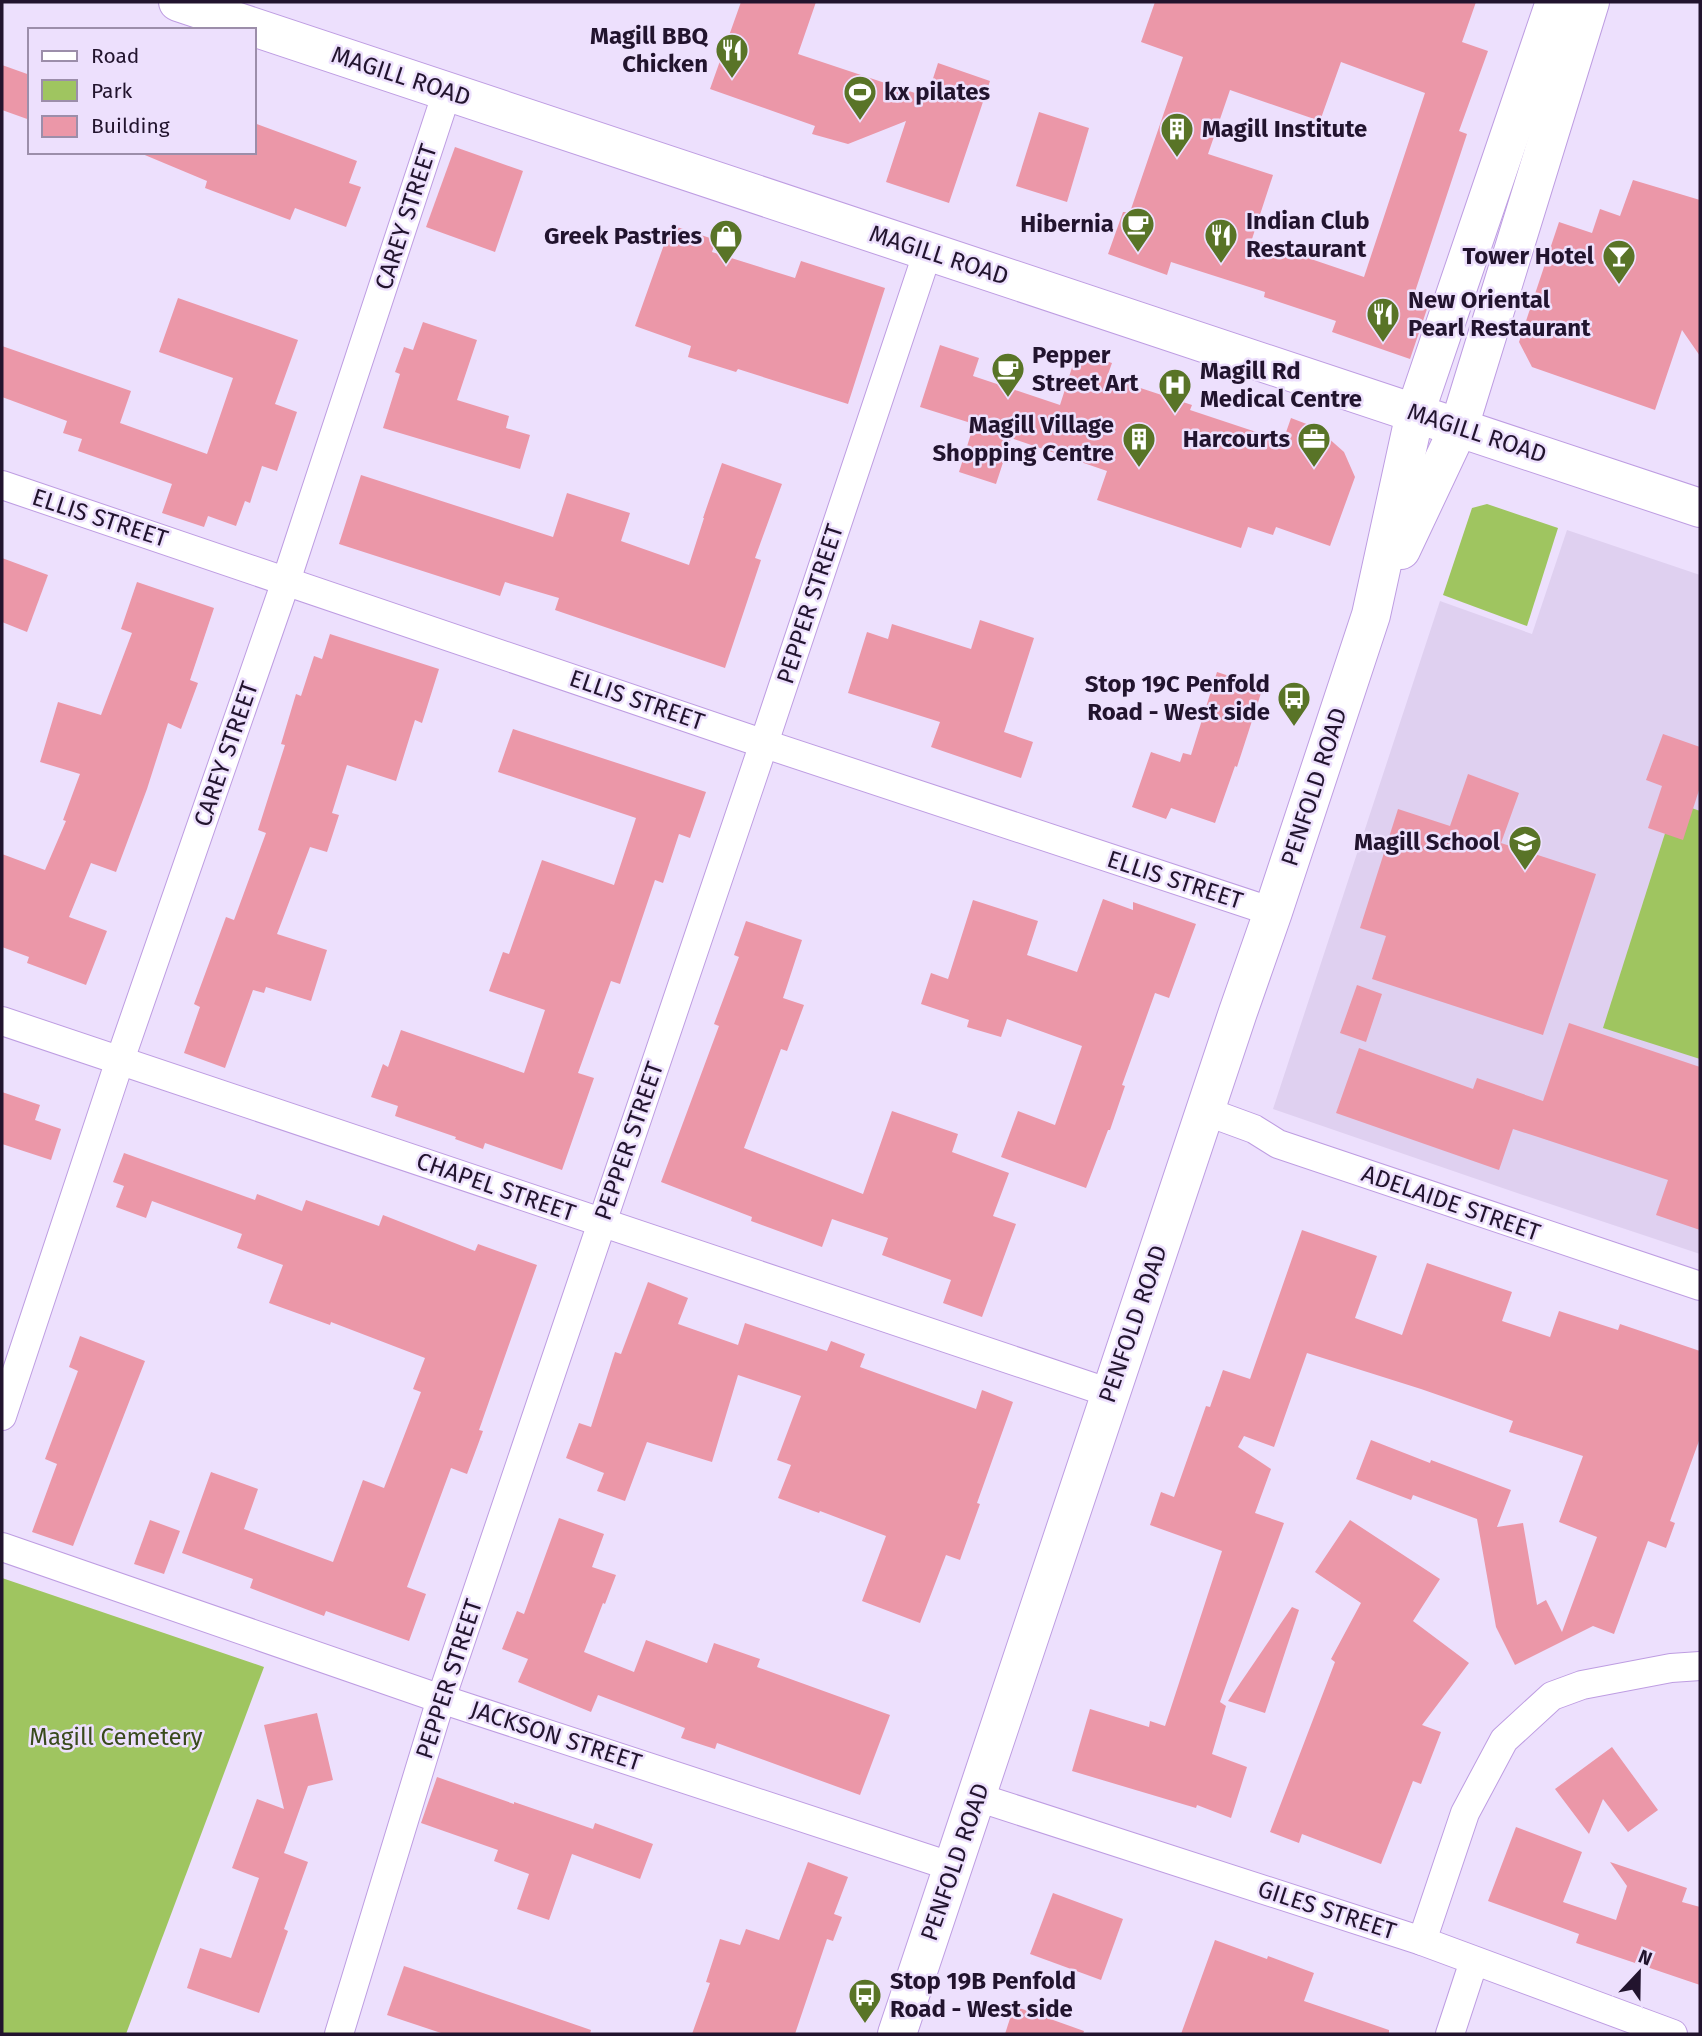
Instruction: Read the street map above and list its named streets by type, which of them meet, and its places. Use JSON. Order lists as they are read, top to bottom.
{
  "streets": {
    "main road": ["MAGILL ROAD", "PENFOLD ROAD"],
    "street": [
      "CAREY STREET",
      "ELLIS STREET",
      "PEPPER STREET",
      "CHAPEL STREET",
      "ADELAIDE STREET",
      "JACKSON STREET",
      "GILES STREET"
    ]
  },
  "crossings": [
    ["MAGILL ROAD", "CAREY STREET"],
    ["MAGILL ROAD", "PEPPER STREET"],
    ["MAGILL ROAD", "PENFOLD ROAD"],
    ["CAREY STREET", "ELLIS STREET"],
    ["CAREY STREET", "CHAPEL STREET"],
    ["ELLIS STREET", "PEPPER STREET"],
    ["ELLIS STREET", "PENFOLD ROAD"],
    ["PEPPER STREET", "CHAPEL STREET"],
    ["PEPPER STREET", "JACKSON STREET"],
    ["PENFOLD ROAD", "CHAPEL STREET"],
    ["PENFOLD ROAD", "ADELAIDE STREET"],
    ["PENFOLD ROAD", "JACKSON STREET"],
    ["PENFOLD ROAD", "GILES STREET"]
  ],
  "parks": ["Magill Cemetery"],
  "places": {
    "restaurant": ["Magill BBQ Chicken", "Indian Club Restaurant", "New Oriental Pearl Restaurant"],
    "sports": ["kx pilates"],
    "building": ["Magill Institute", "Magill Village Shopping Centre"],
    "cafe": ["Hibernia", "Pepper Street Art"],
    "shop": ["Greek Pastries"],
    "bar": ["Tower Hotel"],
    "hospital": ["Magill Rd Medical Centre"],
    "office": ["Harcourts"],
    "bus stop": ["Stop 19C Penfold Road - West side", "Stop 19B Penfold Road - West side"],
    "school or university": ["Magill School"]
  },
  "legend": ["Road", "Park", "Building"],
  "north": "top"
}
